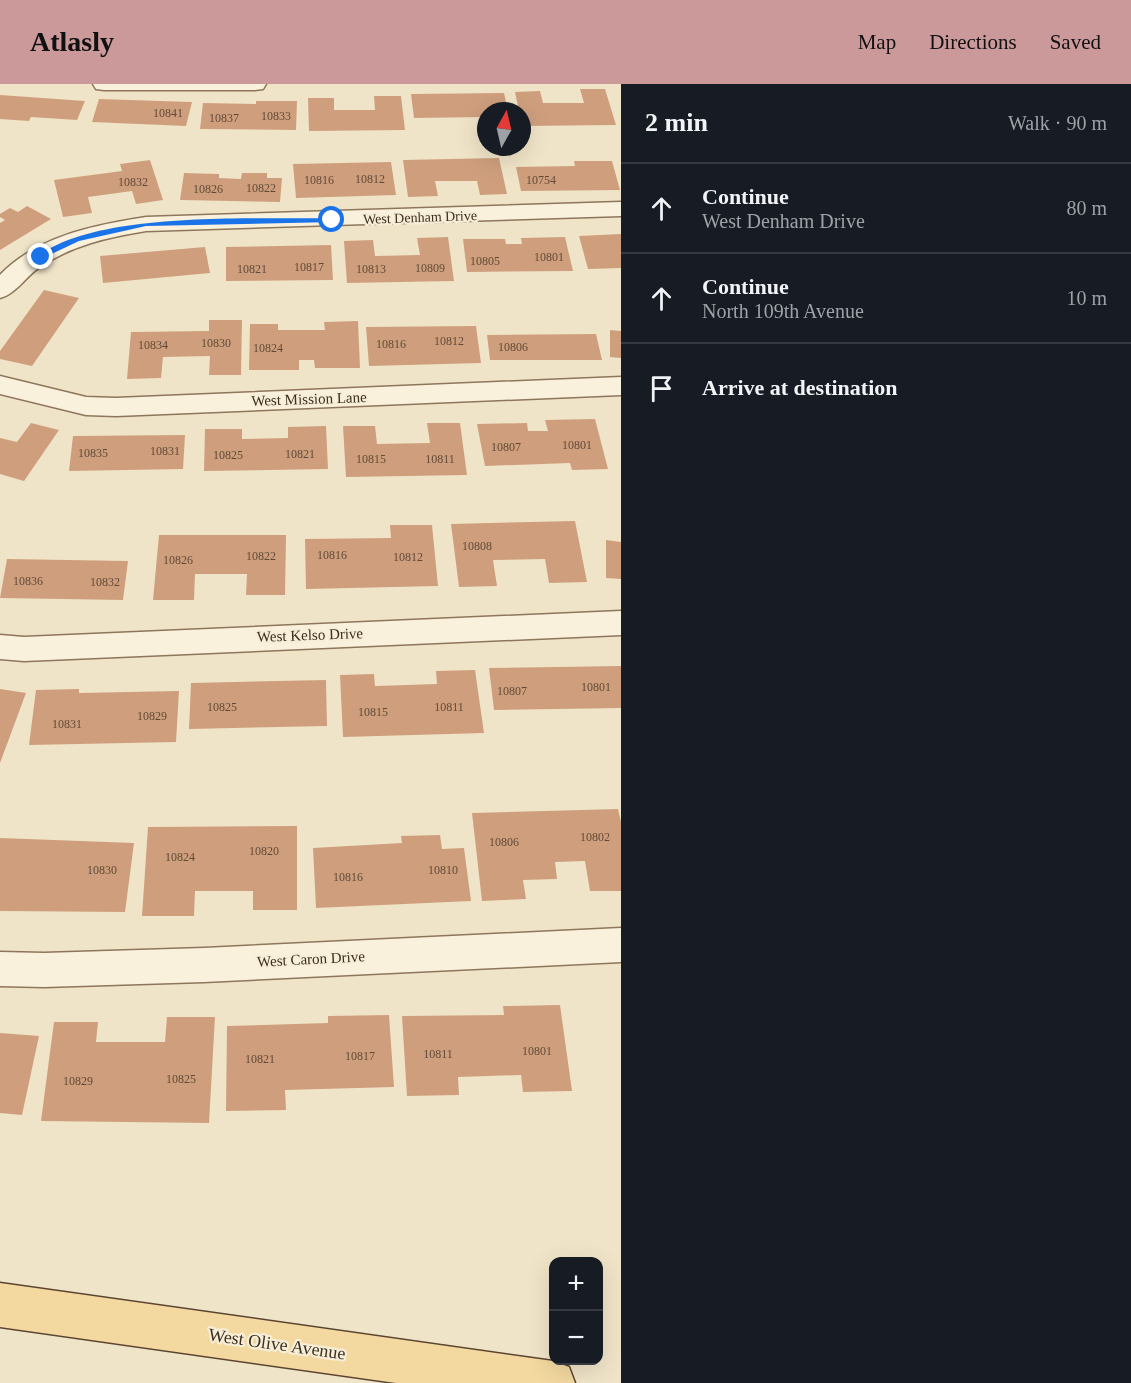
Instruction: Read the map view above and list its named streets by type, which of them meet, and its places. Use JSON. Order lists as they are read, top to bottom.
{
  "streets": {
    "main road": ["West Olive Avenue"],
    "street": [
      "West Denham Drive",
      "West Mission Lane",
      "West Kelso Drive",
      "West Caron Drive"
    ]
  },
  "house_numbers": [
    "10841",
    "10833",
    "10837",
    "10812",
    "10816",
    "10754",
    "10832",
    "10822",
    "10826",
    "10801",
    "10805",
    "10817",
    "10809",
    "10821",
    "10813",
    "10812",
    "10830",
    "10816",
    "10834",
    "10806",
    "10824",
    "10801",
    "10807",
    "10831",
    "10835",
    "10821",
    "10825",
    "10815",
    "10811",
    "10808",
    "10816",
    "10822",
    "10812",
    "10826",
    "10836",
    "10832",
    "10801",
    "10807",
    "10825",
    "10811",
    "10815",
    "10829",
    "10831",
    "10802",
    "10806",
    "10820",
    "10824",
    "10830",
    "10810",
    "10816",
    "10801",
    "10811",
    "10817",
    "10821",
    "10825",
    "10829"
  ],
  "north": "top",
  "page": {
    "header": "Atlasly",
    "nav": ["Map", "Directions", "Saved"],
    "heading": ["2 min", "Walk · 90 m"],
    "list": [
      ["Continue", "West Denham Drive", "80 m"],
      ["Continue", "North 109th Avenue", "10 m"],
      "Arrive at destination"
    ],
    "map_buttons": ["+", "−"]
  }
}
